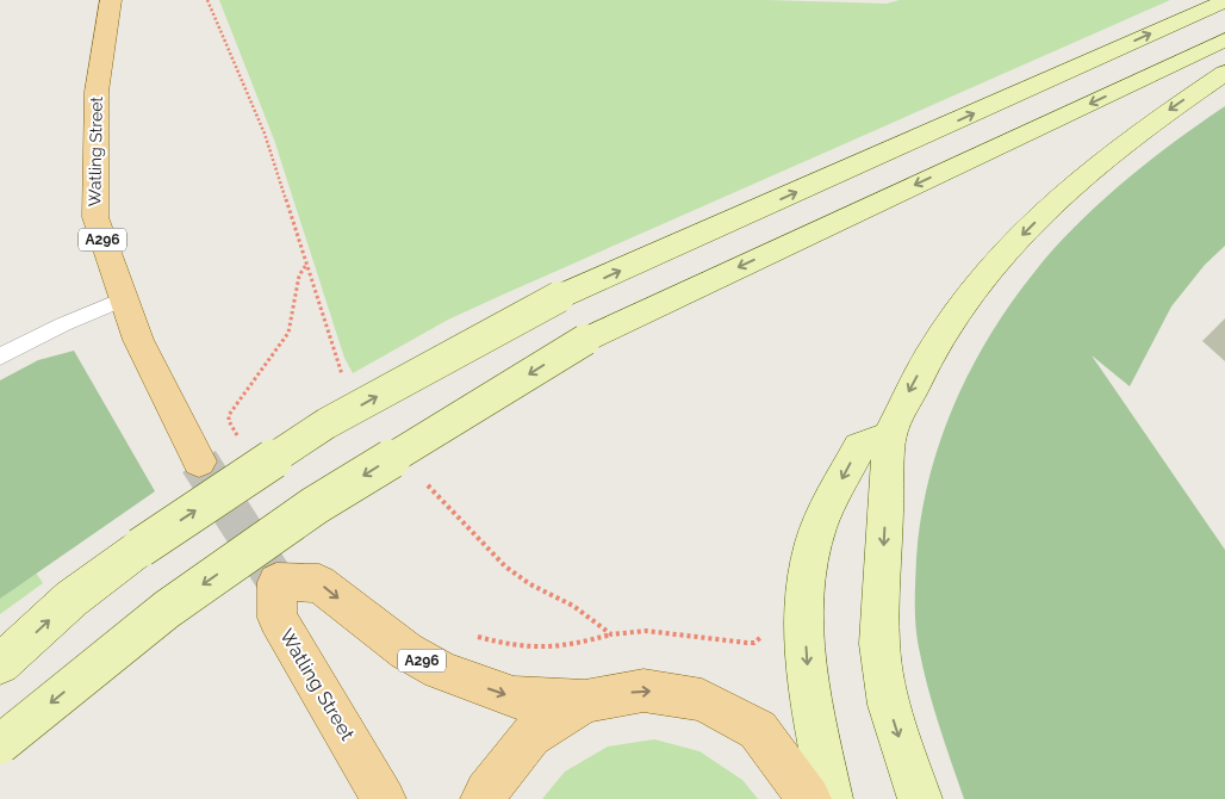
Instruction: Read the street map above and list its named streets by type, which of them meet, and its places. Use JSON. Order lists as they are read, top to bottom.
{
  "streets": {
    "main road": ["Watling Street", "A296"]
  }
}
